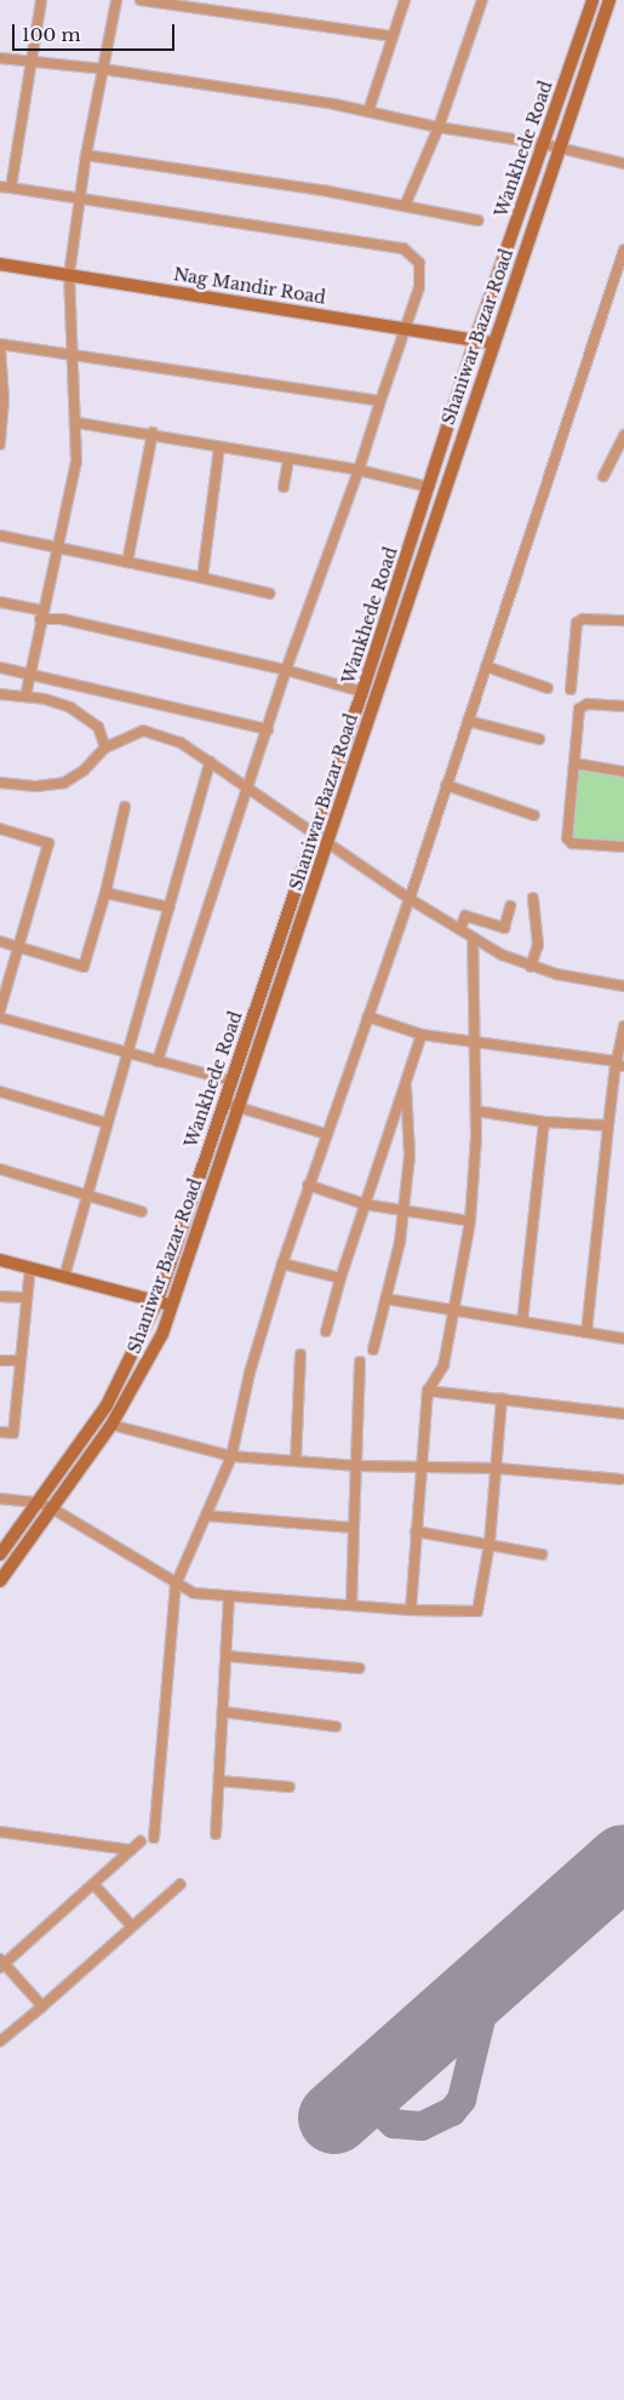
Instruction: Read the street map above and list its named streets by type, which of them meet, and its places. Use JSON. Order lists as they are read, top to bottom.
{
  "streets": {
    "main road": ["Wankhede Road", "Nag Mandir Road", "Shaniwar Bazar Road"]
  },
  "crossings": [
    ["Wankhede Road", "Nag Mandir Road"],
    ["Nag Mandir Road", "Shaniwar Bazar Road"]
  ],
  "scale_bar": "100 m"
}
